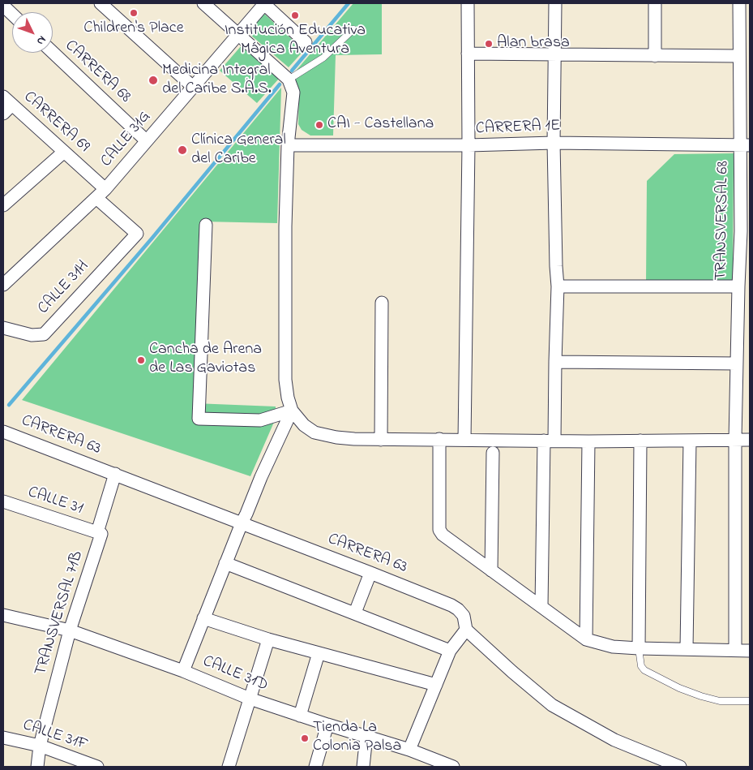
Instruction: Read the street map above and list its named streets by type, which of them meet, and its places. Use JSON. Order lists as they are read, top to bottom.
{
  "streets": {
    "street": [
      "CARRERA 68",
      "CARRERA 69",
      "CARRERA 1E",
      "CALLE 31G",
      "TRANSVERSAL 68",
      "CALLE 31H",
      "CARRERA 63",
      "CALLE 31",
      "TRANSVERSAL 71B",
      "CALLE 31D",
      "CALLE 31F"
    ]
  },
  "crossings": [
    ["CARRERA 68", "CALLE 31G"],
    ["CARRERA 69", "CALLE 31G"],
    ["CARRERA 69", "CALLE 31H"],
    ["CARRERA 1E", "TRANSVERSAL 68"],
    ["CARRERA 63", "TRANSVERSAL 71B"],
    ["CALLE 31", "TRANSVERSAL 71B"],
    ["TRANSVERSAL 71B", "CALLE 31D"],
    ["TRANSVERSAL 71B", "CALLE 31F"]
  ],
  "places": [
    "Children's Place",
    "Institución Educativa Mágica Aventura",
    "Alan brasa",
    "Medicina Integral del Caribe S.A.S.",
    "CAI - Castellana",
    "Clínica General del Caribe",
    "Cancha de Arena de Las Gaviotas",
    "Tienda La Colonia Palsa"
  ],
  "north": "bottom right"
}
